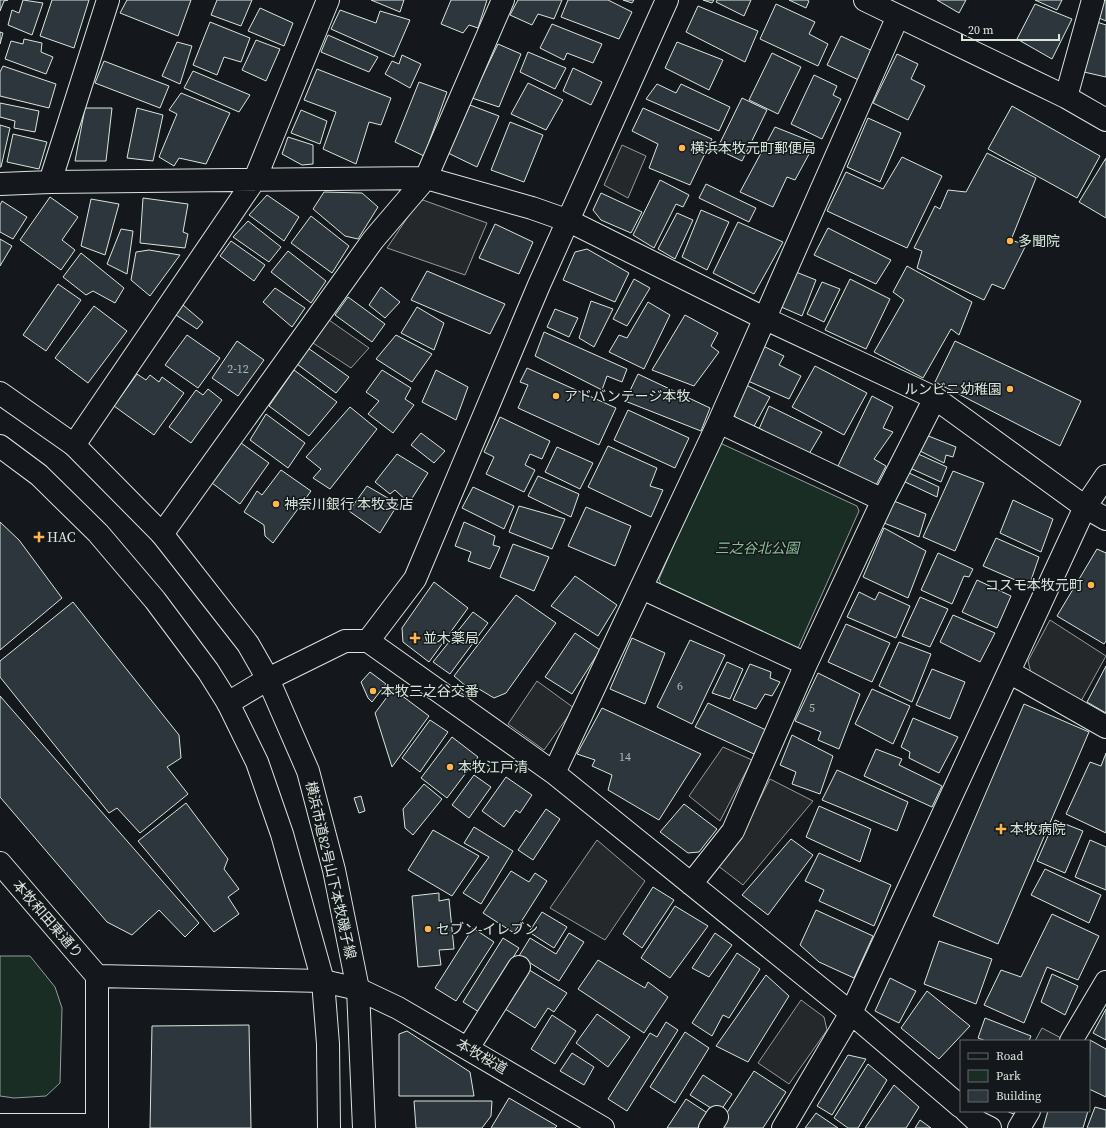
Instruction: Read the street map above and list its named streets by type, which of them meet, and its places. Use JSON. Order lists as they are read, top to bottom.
{
  "streets": {
    "street": ["横浜市道82号山下本牧磯子線", "本牧和田東通り", "本牧桜道"]
  },
  "crossings": [
    ["横浜市道82号山下本牧磯子線", "本牧桜道"],
    ["本牧和田東通り", "本牧桜道"]
  ],
  "parks": ["三之谷北公園"],
  "places": {
    "other": [
      "横浜本牧元町郵便局",
      "多聞院",
      "ルンビニ幼稚園",
      "アドバンテージ本牧",
      "神奈川銀行 本牧支店",
      "コスモ本牧元町",
      "本牧三之谷交番",
      "本牧江戸清",
      "セブン-イレブン"
    ],
    "health": ["HAC", "並木薬局", "本牧病院"]
  },
  "house_numbers": [
    "2-12",
    "6",
    "5",
    "14"
  ],
  "legend": ["Road", "Park", "Building"],
  "scale_bar": "20 m"
}
